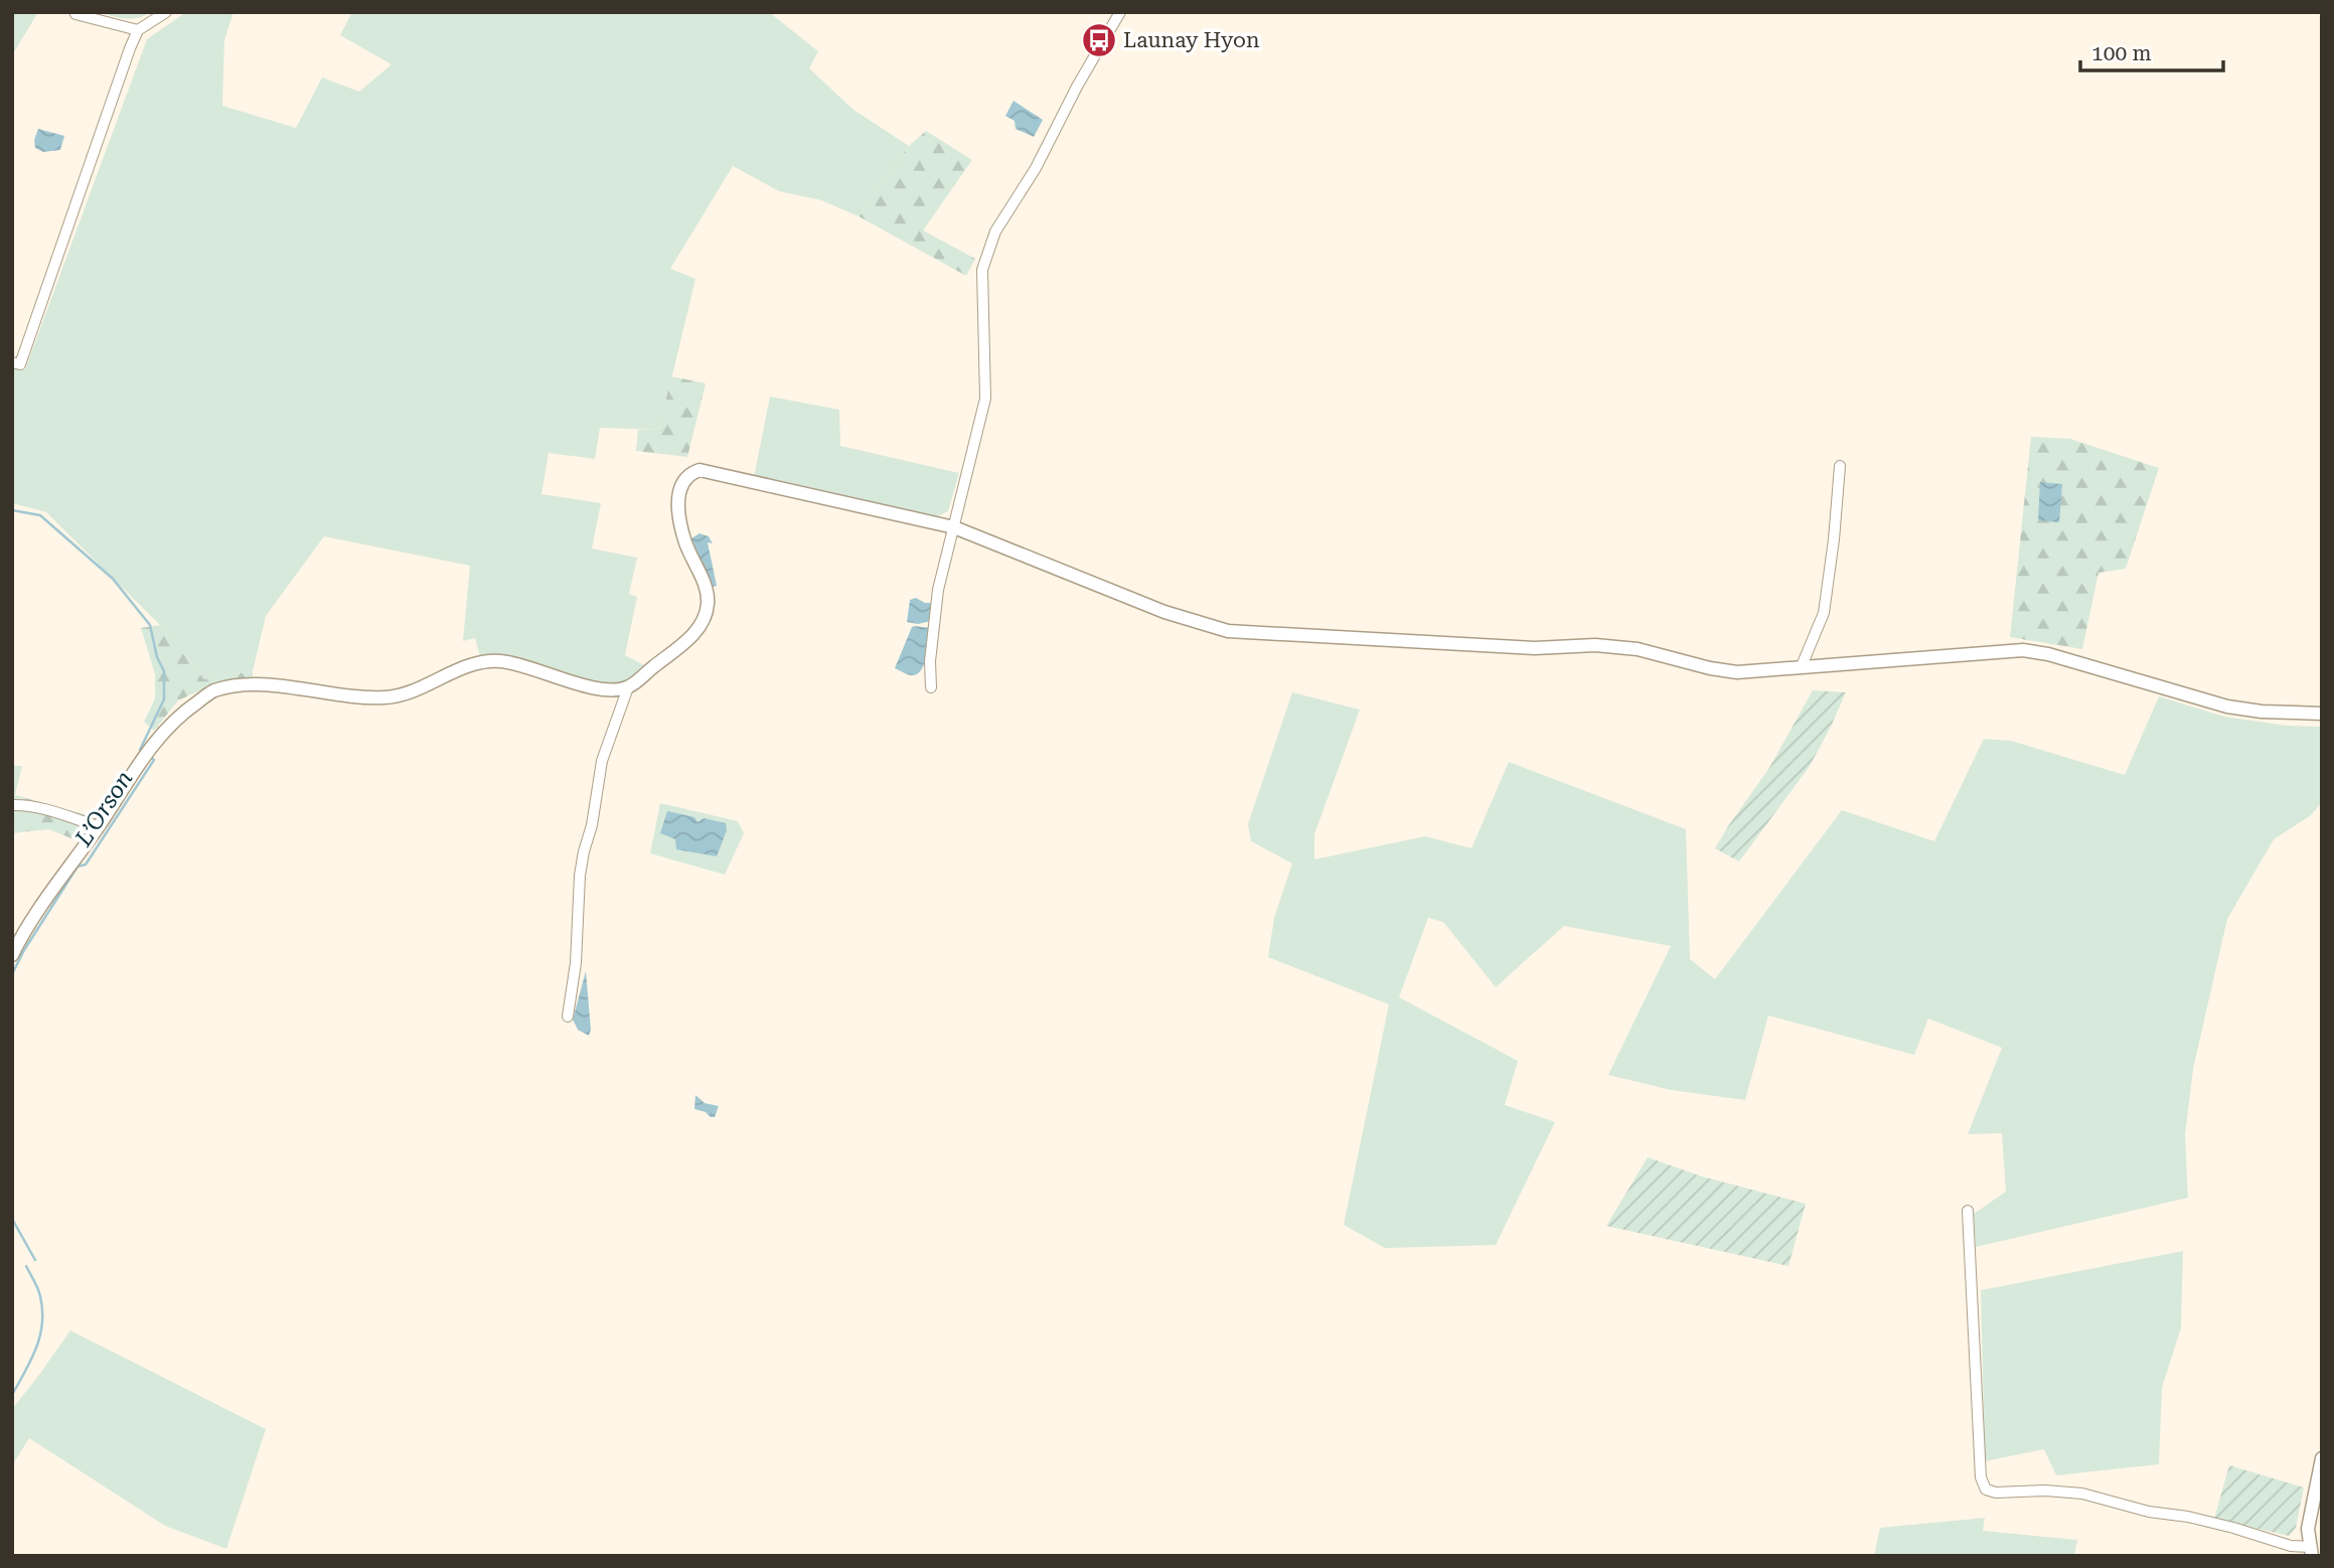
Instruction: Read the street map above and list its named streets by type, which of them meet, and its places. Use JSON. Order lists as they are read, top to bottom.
{
  "water": ["L’Orson"],
  "places": {
    "bus stop": ["Launay Hyon"]
  },
  "scale_bar": "100 m"
}
